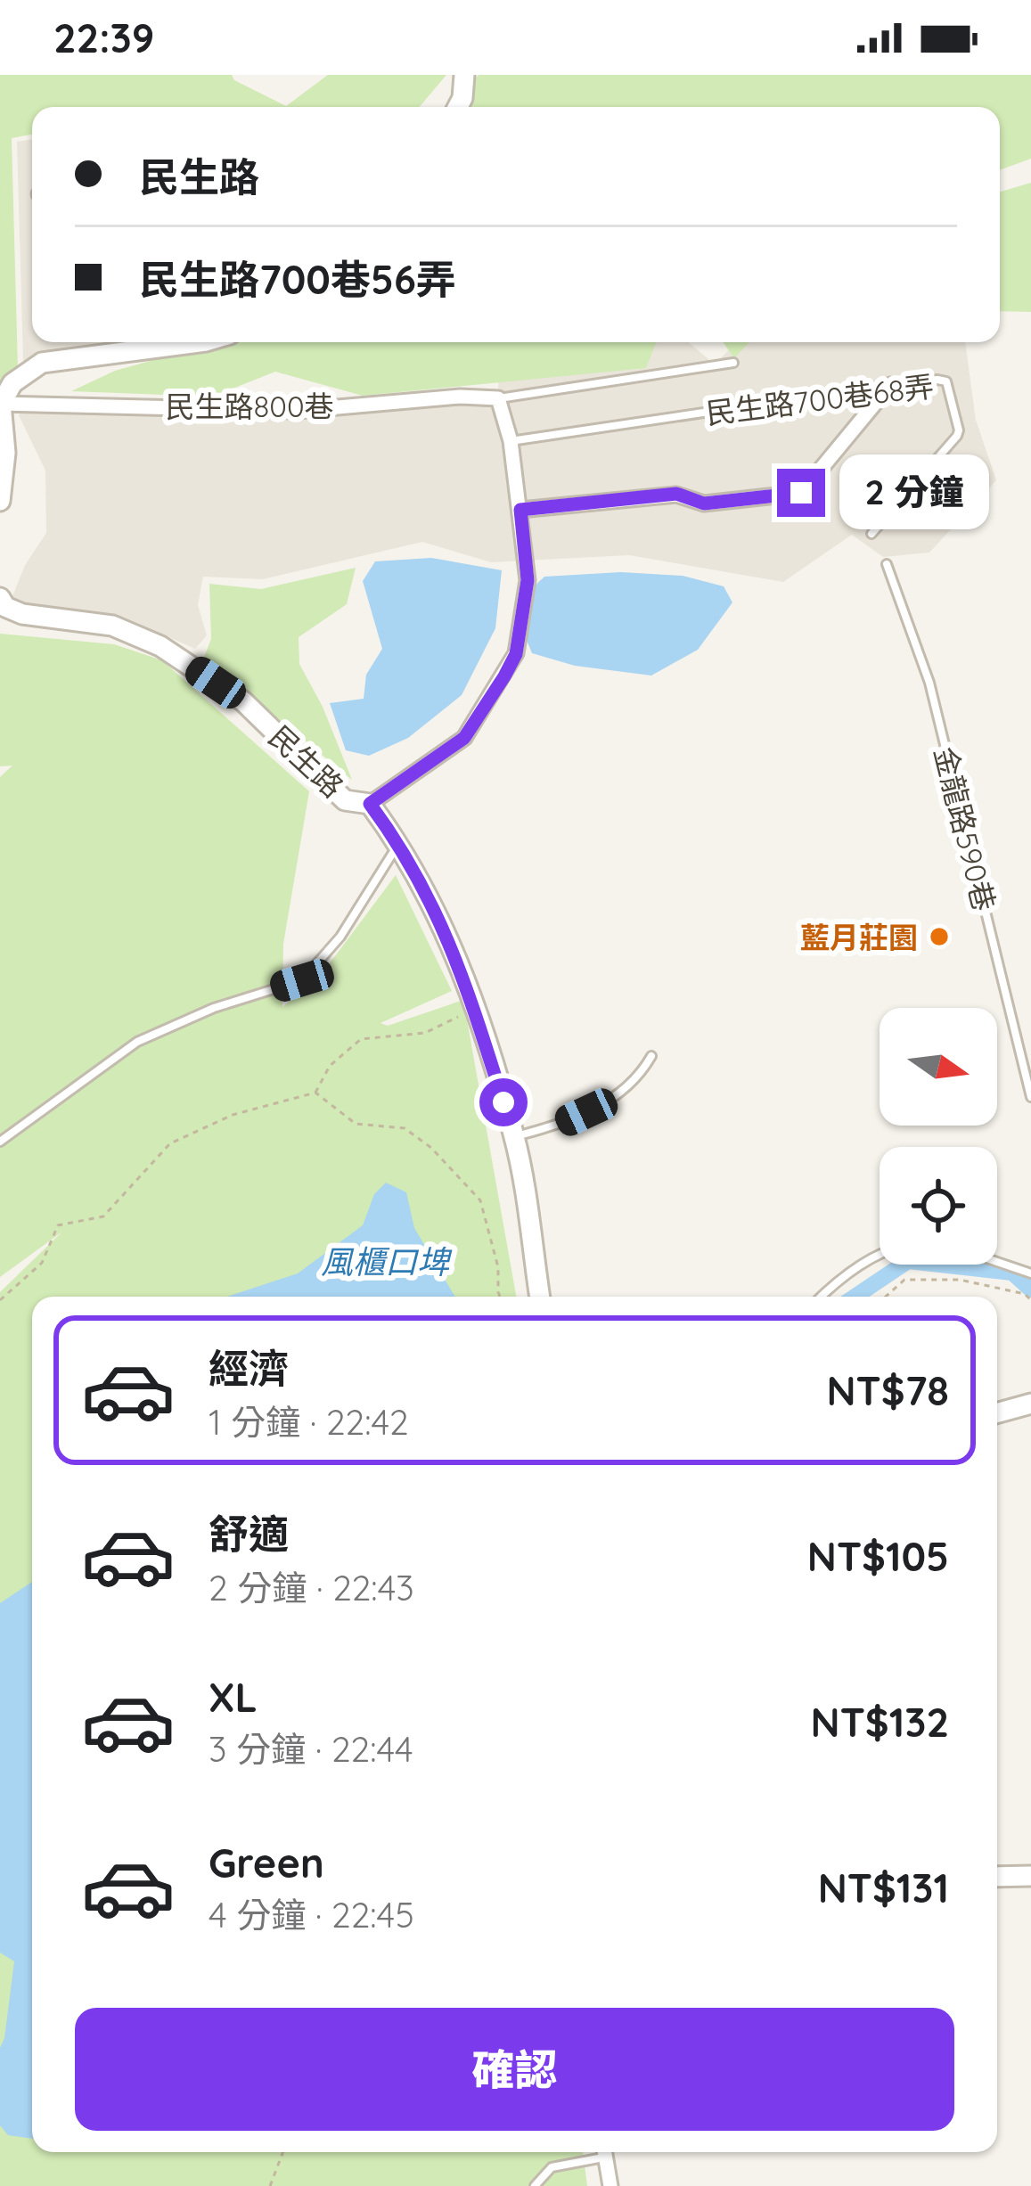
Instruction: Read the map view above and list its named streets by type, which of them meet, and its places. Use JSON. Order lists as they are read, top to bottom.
{
  "streets": {
    "street": ["民生路800巷", "民生路"],
    "lane": ["民生路700巷68弄", "金龍路590巷"]
  },
  "water": ["風櫃口埤"],
  "places": ["藍月莊園"],
  "north": "right",
  "page": {
    "status": "22:39",
    "banner": ["民生路", "民生路700巷56弄"],
    "bubble": "2 分鐘",
    "list": [
      {
        "name": "經濟",
        "note": "1 分鐘 · 22:42",
        "value": "NT$78"
      },
      {
        "name": "舒適",
        "note": "2 分鐘 · 22:43",
        "value": "NT$105"
      },
      {
        "name": "XL",
        "note": "3 分鐘 · 22:44",
        "value": "NT$132"
      },
      {
        "name": "Green",
        "note": "4 分鐘 · 22:45",
        "value": "NT$131"
      }
    ],
    "buttons": "確認"
  }
}
